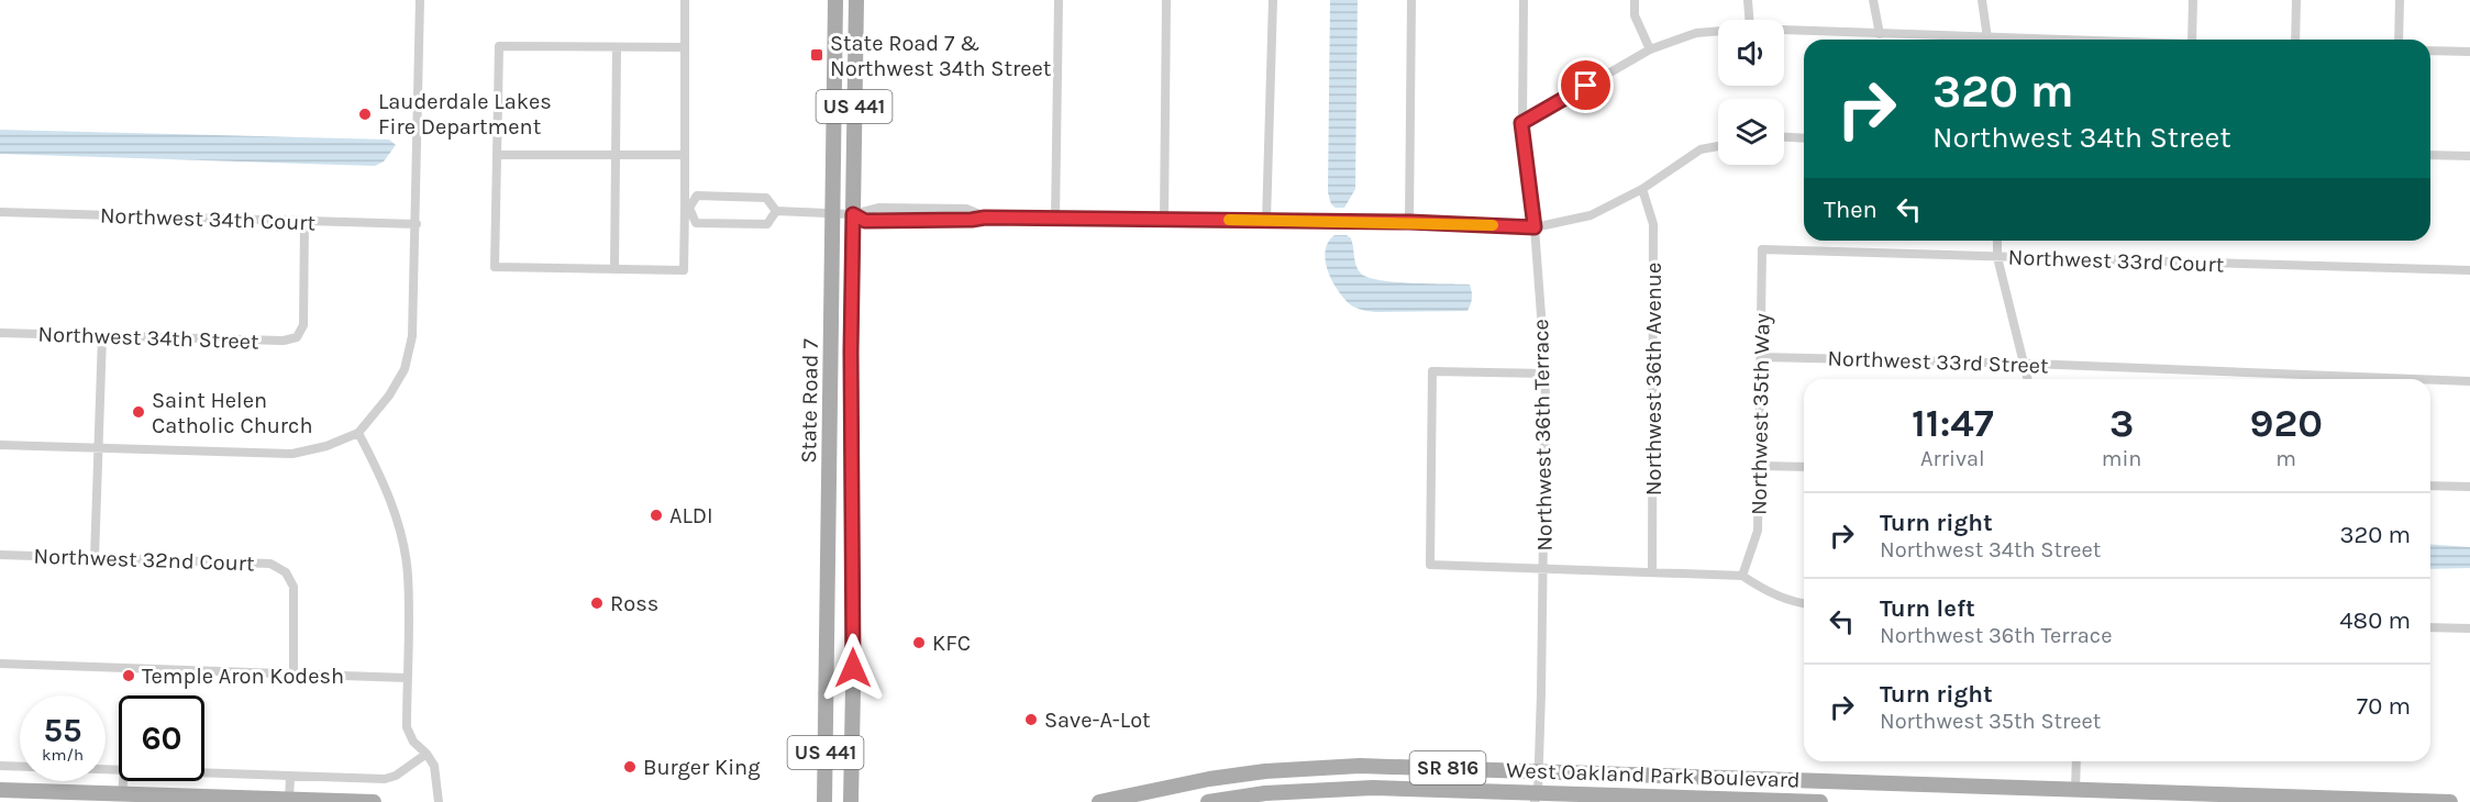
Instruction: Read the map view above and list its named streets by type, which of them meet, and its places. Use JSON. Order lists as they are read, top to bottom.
{
  "streets": {
    "main road": [
      "US 441",
      "State Road 7",
      "SR 816",
      "West Oakland Park Boulevard"
    ],
    "street": [
      "Northwest 34th Court",
      "Northwest 33rd Court",
      "Northwest 34th Street",
      "Northwest 33rd Street",
      "Northwest 36th Avenue",
      "Northwest 35th Way",
      "Northwest 36th Terrace",
      "Northwest 32nd Court"
    ]
  },
  "crossings": [
    ["Northwest 34th Court", "Northwest 34th Street"],
    ["Northwest 33rd Court", "Northwest 35th Way"],
    ["Northwest 33rd Street", "Northwest 35th Way"],
    ["Northwest 36th Terrace", "West Oakland Park Boulevard"]
  ],
  "places": {
    "transit": ["State Road 7 & Northwest 34th Street"],
    "other": [
      "Lauderdale Lakes Fire Department",
      "Saint Helen Catholic Church",
      "ALDI",
      "Ross",
      "KFC",
      "Temple Aron Kodesh",
      "Save-A-Lot",
      "Burger King"
    ]
  },
  "page": {
    "turn": ["320 m", "Northwest 34th Street"],
    "then": "Then",
    "eta": [
      "11:47",
      "Arrival",
      "3",
      "min",
      "920",
      "m"
    ],
    "list": [
      {
        "name": "Turn right",
        "note": "Northwest 34th Street",
        "value": "320 m"
      },
      {
        "name": "Turn left",
        "note": "Northwest 36th Terrace",
        "value": "480 m"
      },
      {
        "name": "Turn right",
        "note": "Northwest 35th Street",
        "value": "70 m"
      }
    ],
    "speed": "55 km/h",
    "limit": "60"
  }
}
